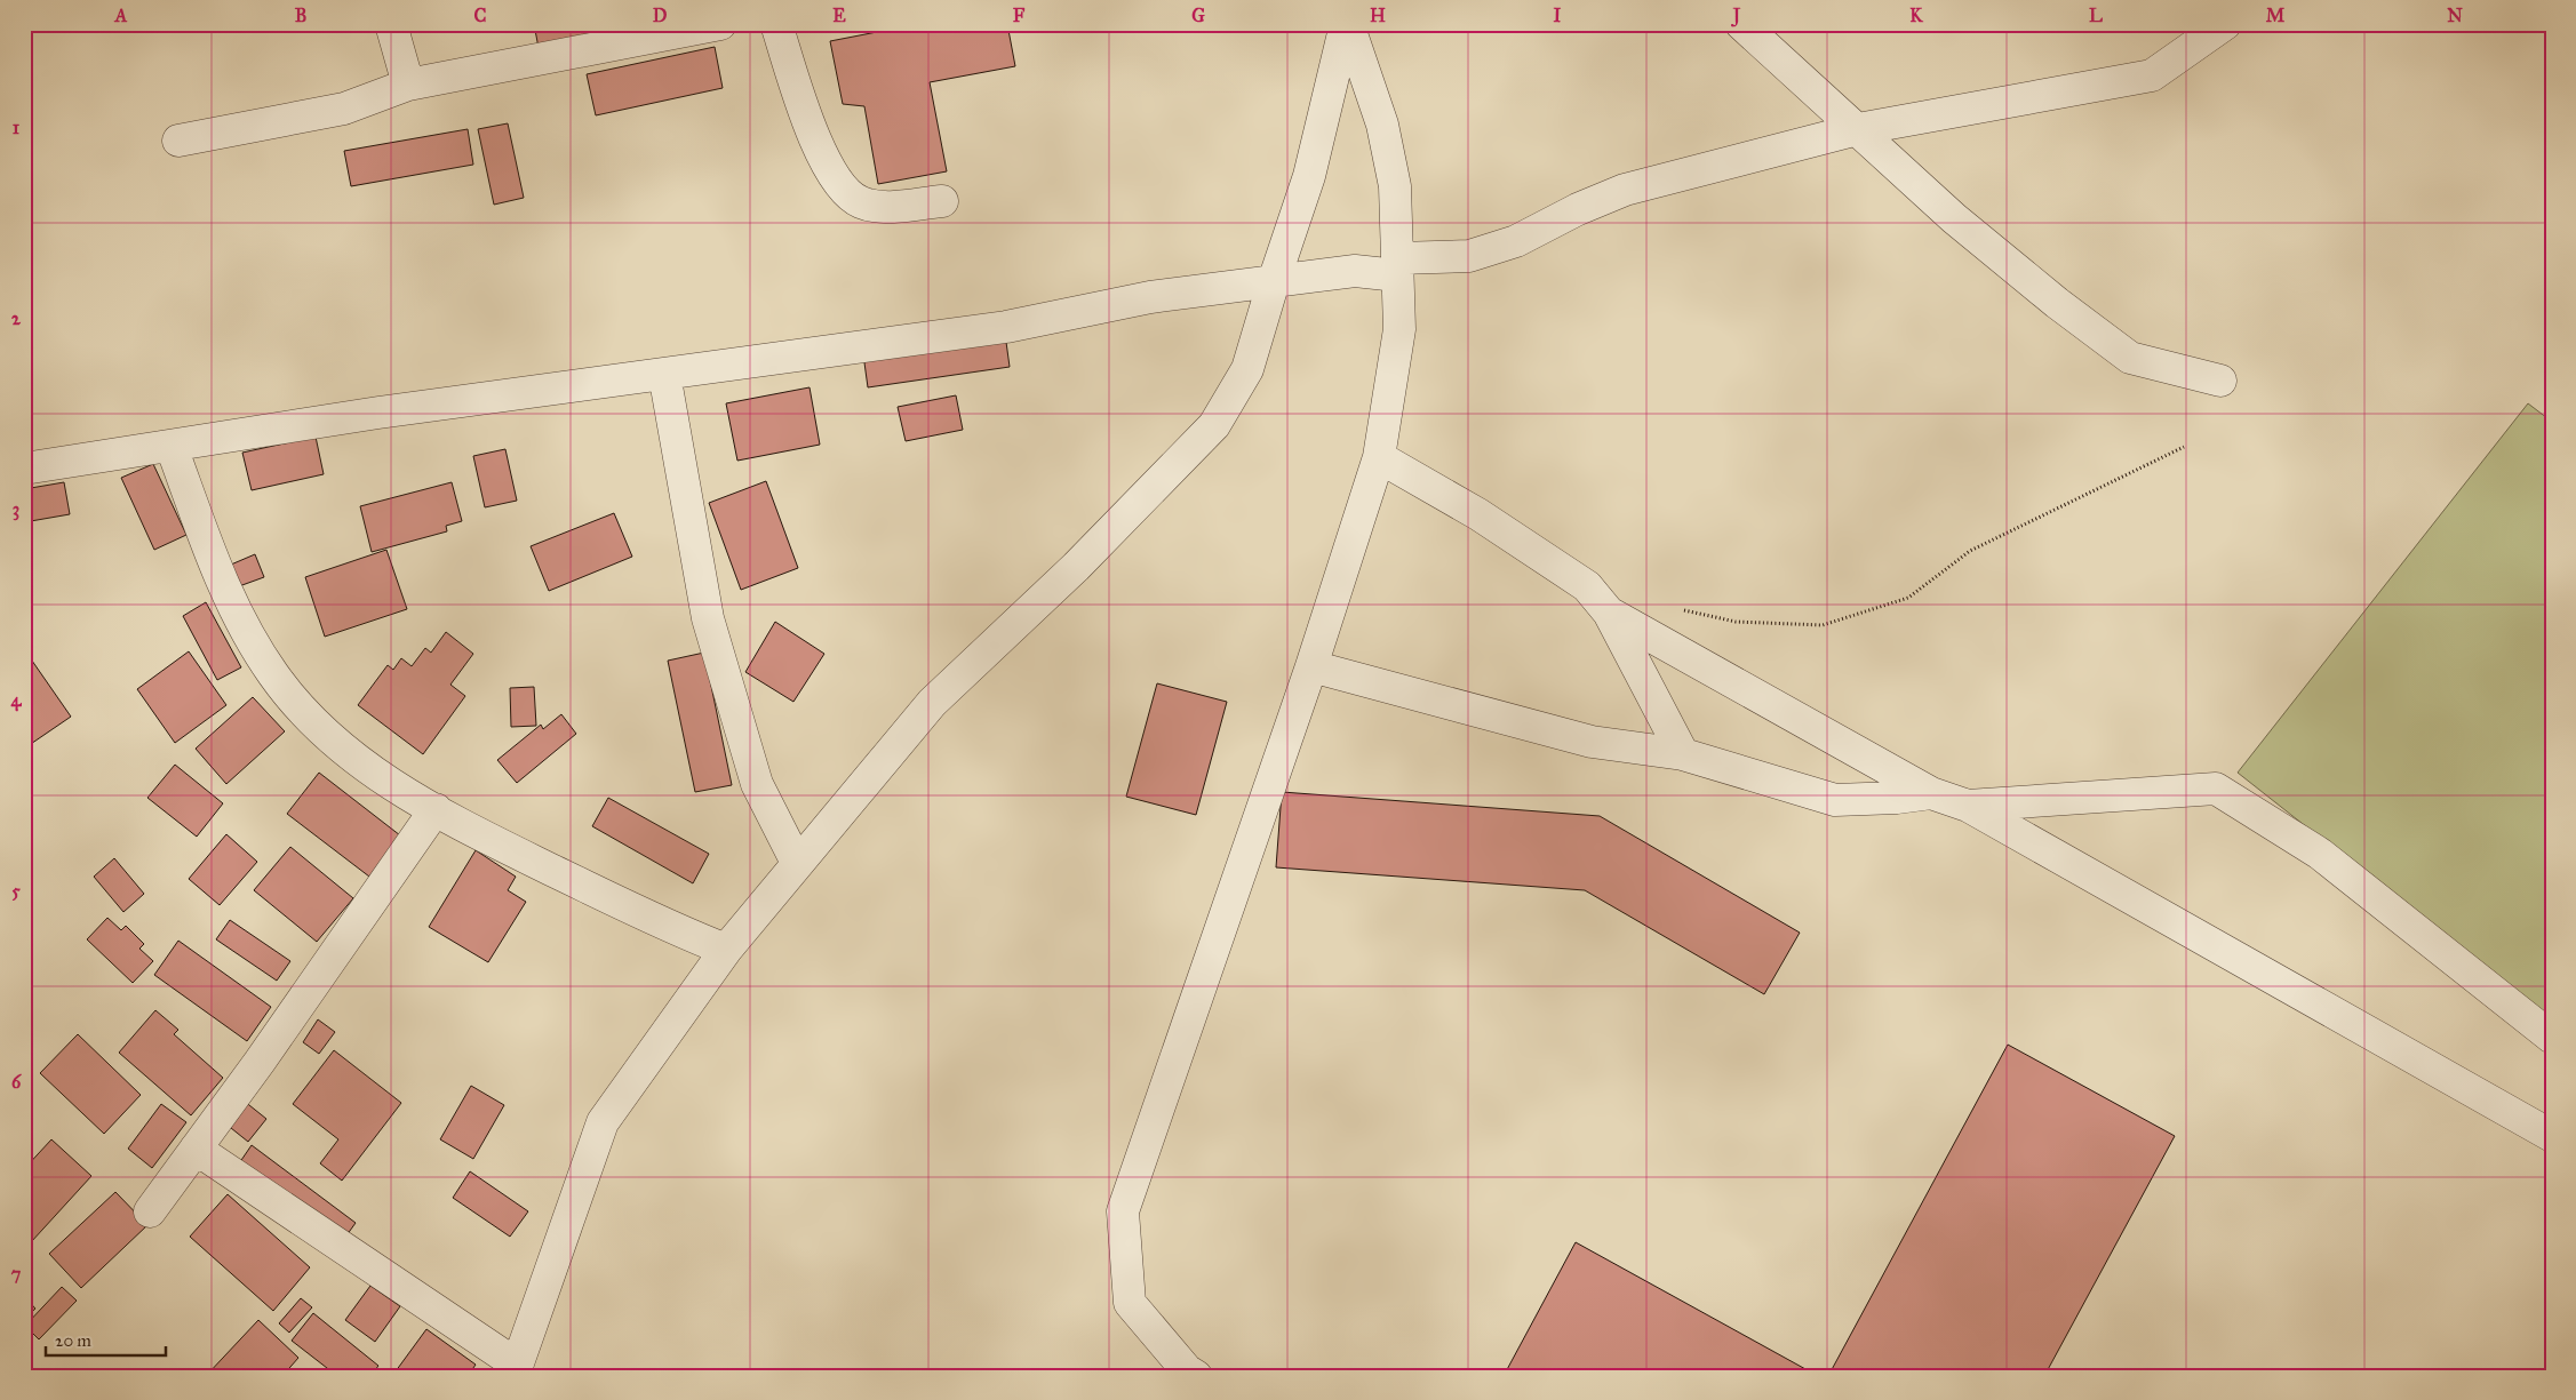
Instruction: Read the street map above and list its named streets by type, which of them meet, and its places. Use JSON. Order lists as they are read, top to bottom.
{
  "scale_bar": "20 m",
  "grid": {
    "columns": [
      "A",
      "B",
      "C",
      "D",
      "E",
      "F",
      "G",
      "H",
      "I",
      "J",
      "K",
      "L",
      "M",
      "N"
    ],
    "rows": [
      "1",
      "2",
      "3",
      "4",
      "5",
      "6",
      "7"
    ]
  }
}
